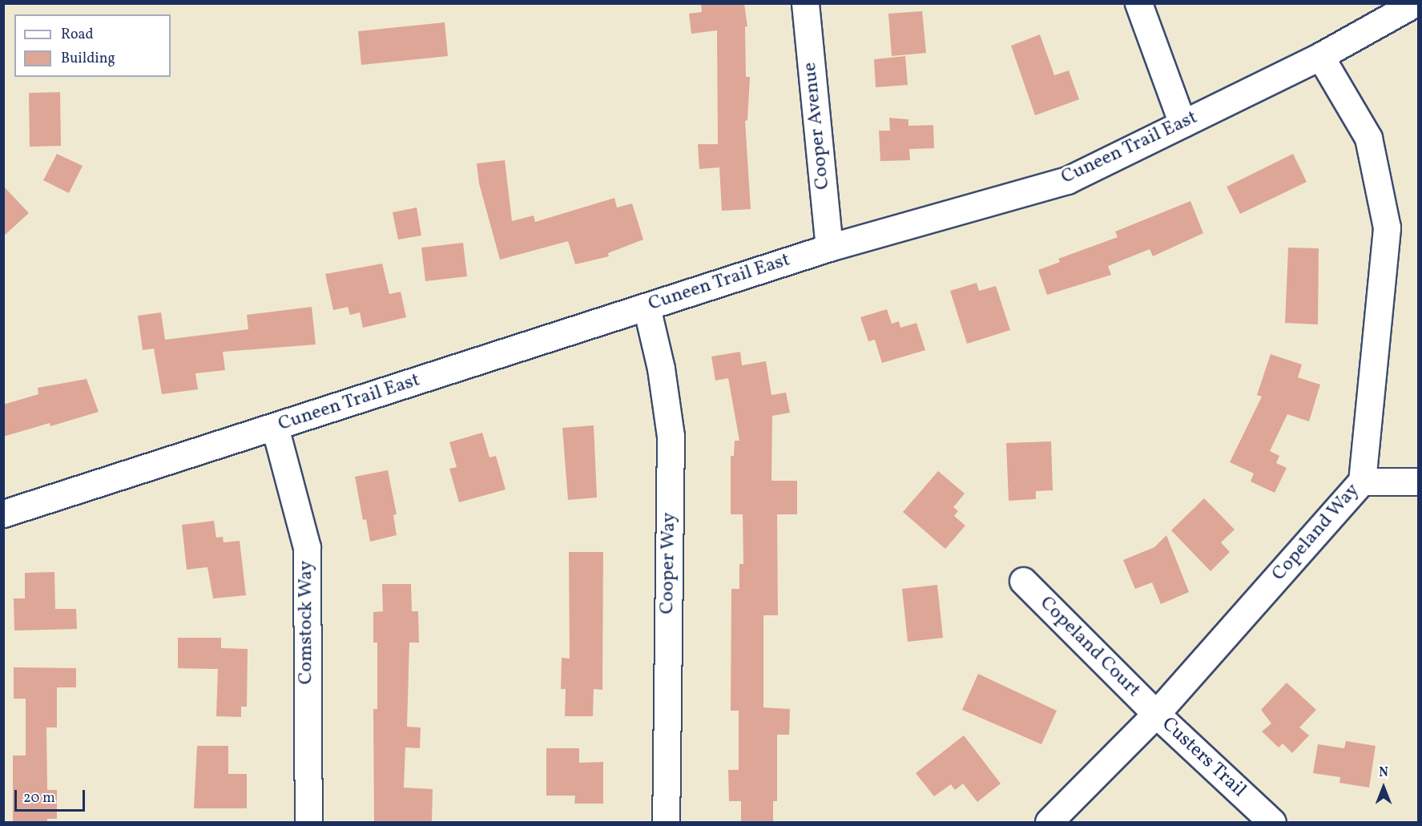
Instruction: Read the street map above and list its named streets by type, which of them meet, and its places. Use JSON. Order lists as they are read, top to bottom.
{
  "streets": {
    "street": [
      "Cooper Avenue",
      "Cuneen Trail East",
      "Copeland Way",
      "Cooper Way",
      "Comstock Way",
      "Copeland Court",
      "Custers Trail"
    ]
  },
  "crossings": [
    ["Cooper Avenue", "Cuneen Trail East"],
    ["Cuneen Trail East", "Copeland Way"],
    ["Cuneen Trail East", "Cooper Way"],
    ["Cuneen Trail East", "Comstock Way"],
    ["Copeland Way", "Copeland Court"],
    ["Copeland Way", "Custers Trail"],
    ["Copeland Court", "Custers Trail"]
  ],
  "legend": ["Road", "Building"],
  "scale_bar": "20 m",
  "north": "top"
}
